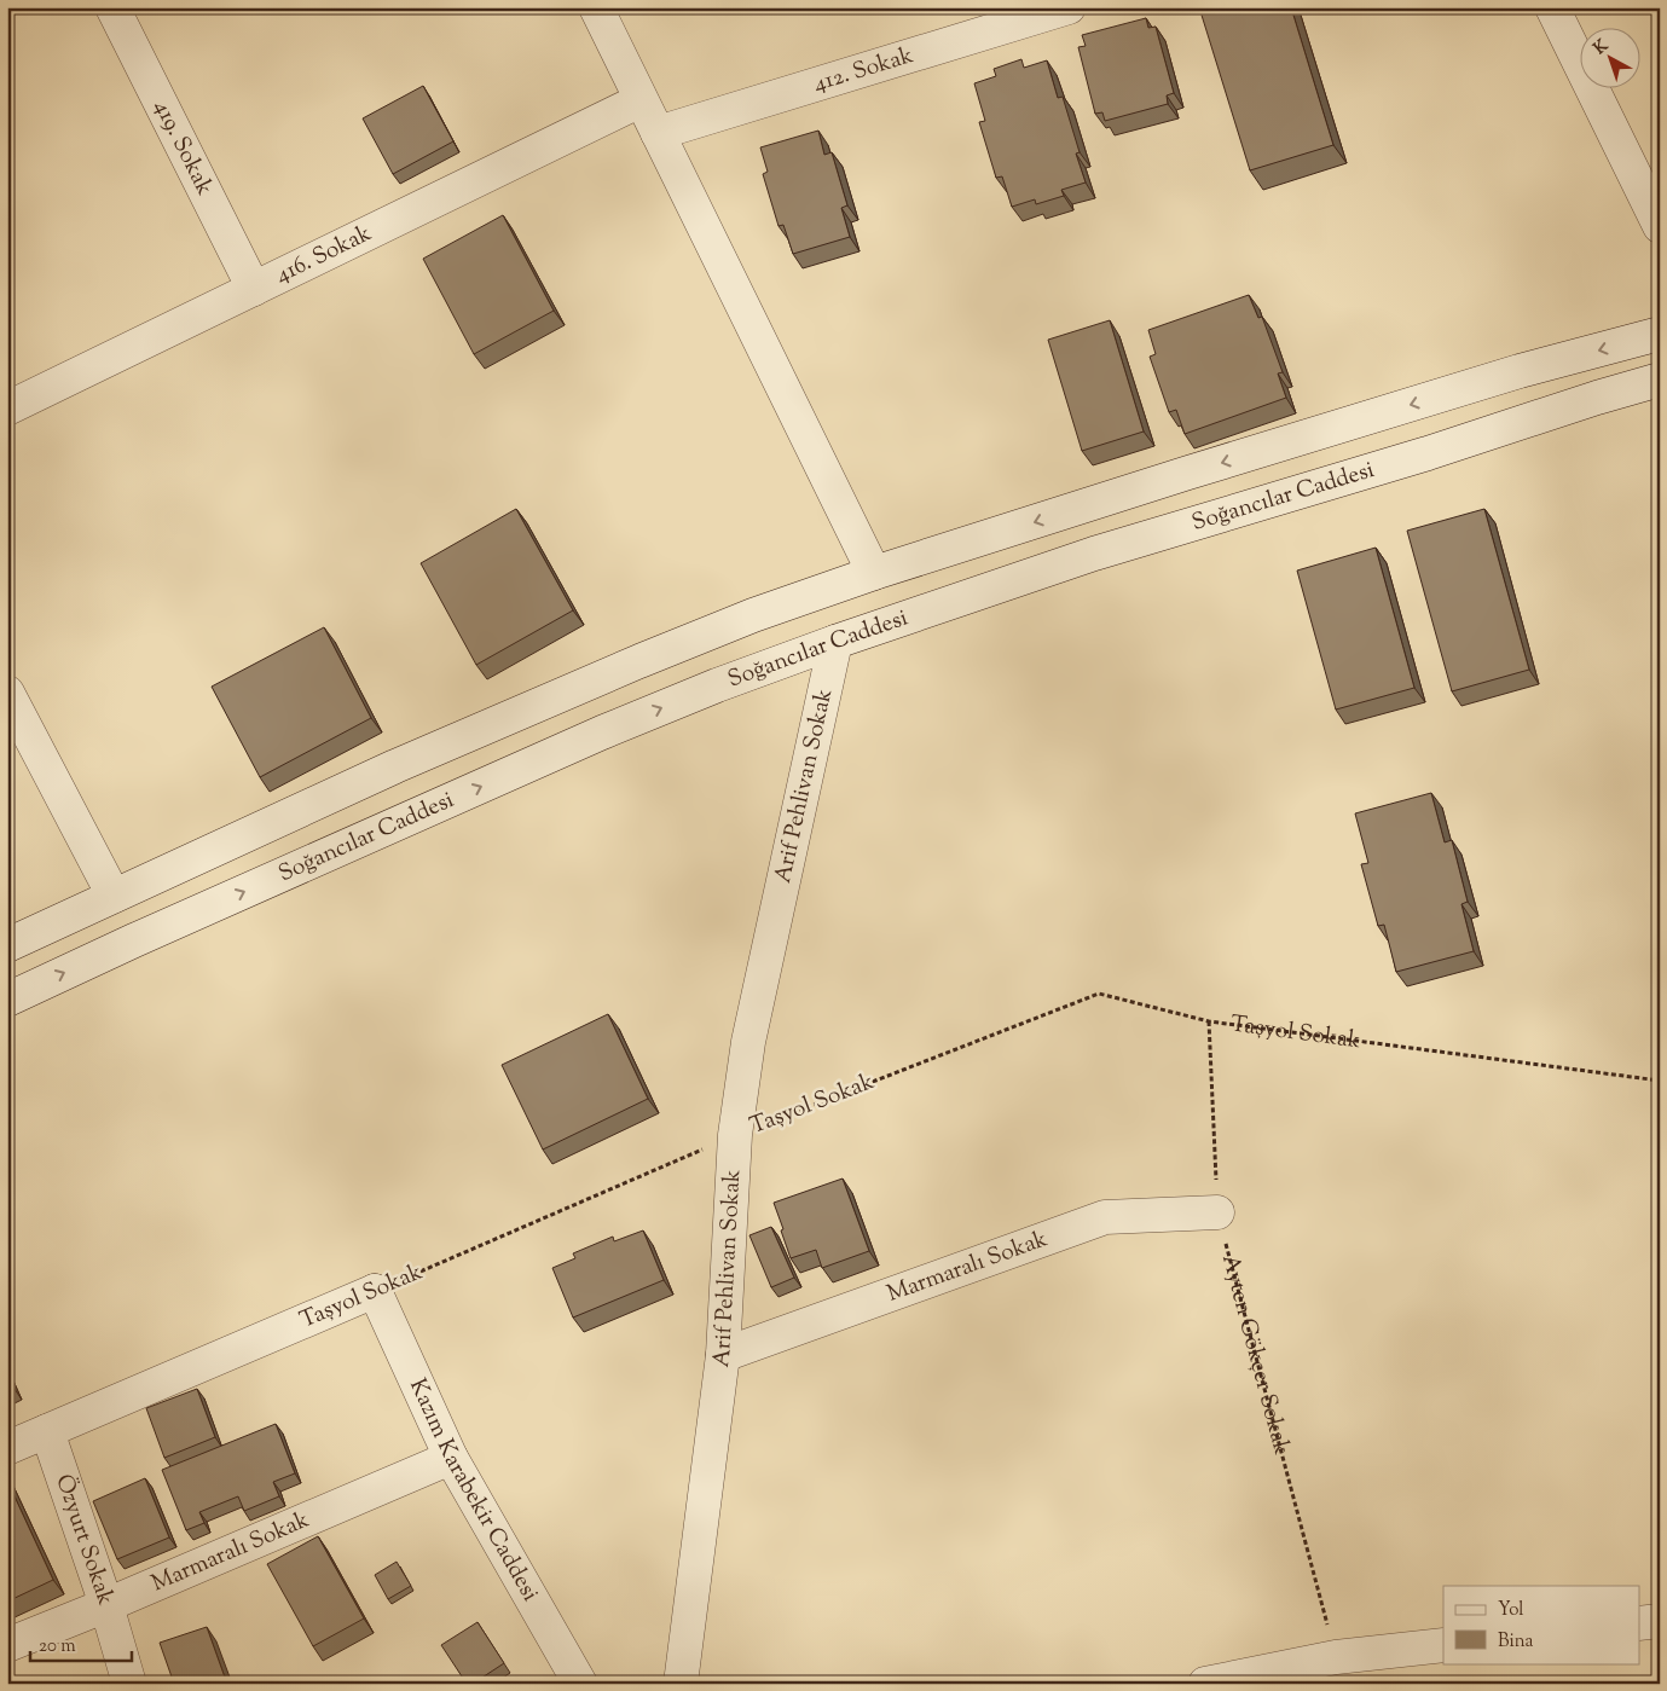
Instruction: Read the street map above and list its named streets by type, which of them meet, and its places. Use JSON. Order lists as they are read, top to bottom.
{
  "streets": {
    "street": [
      "412. Sokak",
      "419. Sokak",
      "416. Sokak",
      "Soğancılar Caddesi",
      "Arif Pehlivan Sokak",
      "Taşyol Sokak",
      "Marmaralı Sokak",
      "Kazım Karabekir Caddesi",
      "Özyurt Sokak"
    ],
    "path": ["Ayten Gökçer Sokak"]
  },
  "crossings": [
    ["419. Sokak", "416. Sokak"],
    ["Soğancılar Caddesi", "Arif Pehlivan Sokak"],
    ["Arif Pehlivan Sokak", "Taşyol Sokak"],
    ["Arif Pehlivan Sokak", "Marmaralı Sokak"],
    ["Taşyol Sokak", "Ayten Gökçer Sokak"],
    ["Taşyol Sokak", "Kazım Karabekir Caddesi"],
    ["Taşyol Sokak", "Özyurt Sokak"],
    ["Marmaralı Sokak", "Ayten Gökçer Sokak"],
    ["Marmaralı Sokak", "Kazım Karabekir Caddesi"],
    ["Marmaralı Sokak", "Özyurt Sokak"]
  ],
  "legend": ["Yol", "Bina"],
  "scale_bar": "20 m",
  "north": "top left"
}
